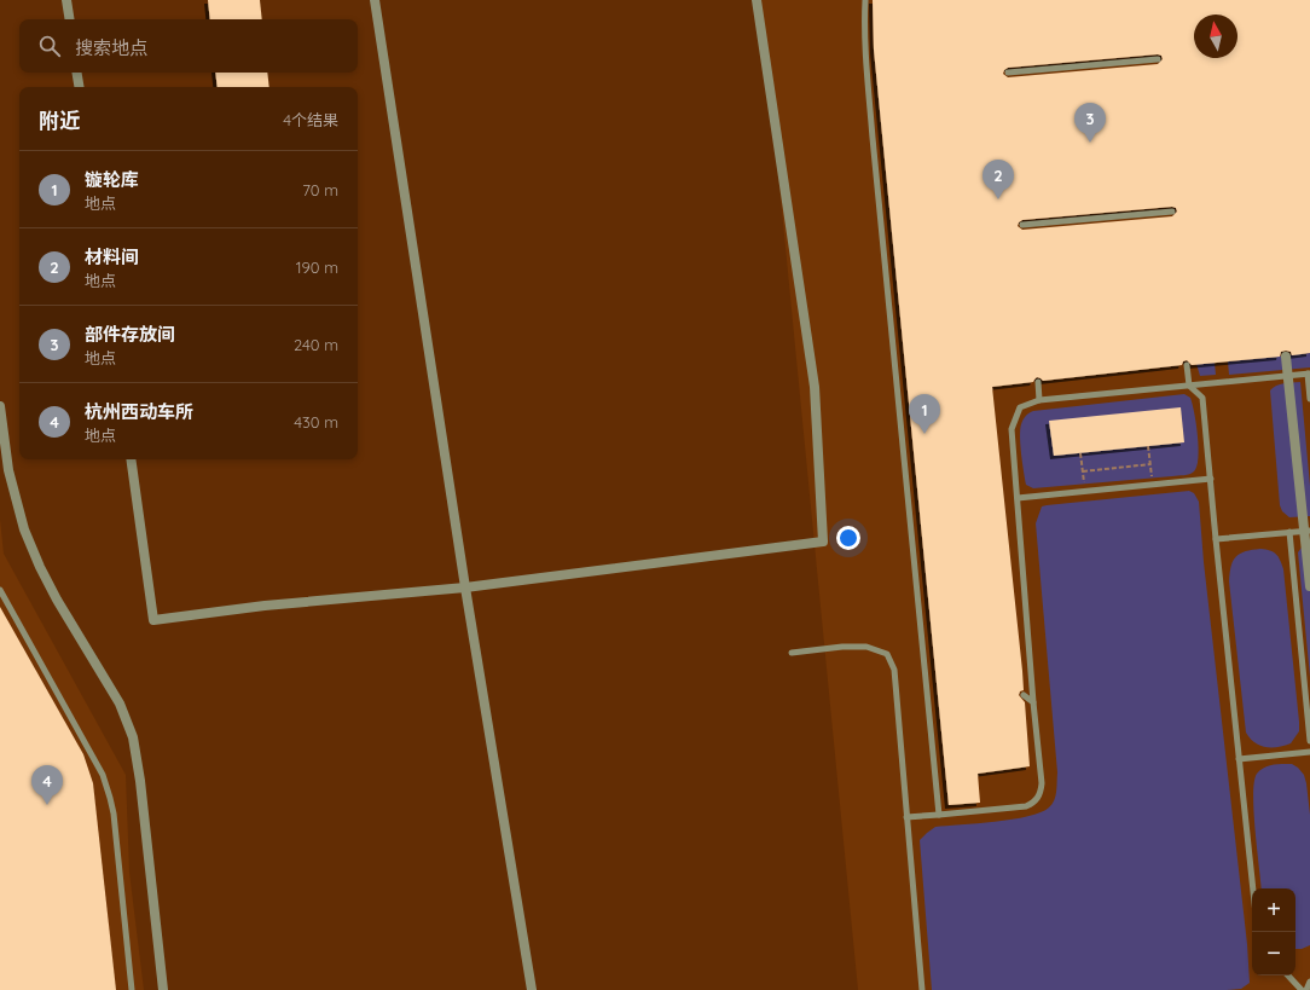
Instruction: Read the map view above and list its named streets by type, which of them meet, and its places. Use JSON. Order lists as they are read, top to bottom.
{
  "north": "top",
  "page": {
    "search": "搜索地点",
    "heading": ["附近", "4个结果"],
    "pins": [
      "3",
      "2",
      "1",
      "4"
    ],
    "list": [
      {
        "mark": "1",
        "name": "镟轮库",
        "note": "地点",
        "value": "70 m"
      },
      {
        "mark": "2",
        "name": "材料间",
        "note": "地点",
        "value": "190 m"
      },
      {
        "mark": "3",
        "name": "部件存放间",
        "note": "地点",
        "value": "240 m"
      },
      {
        "mark": "4",
        "name": "杭州西动车所",
        "note": "地点",
        "value": "430 m"
      }
    ],
    "map_buttons": ["+", "−"]
  }
}
